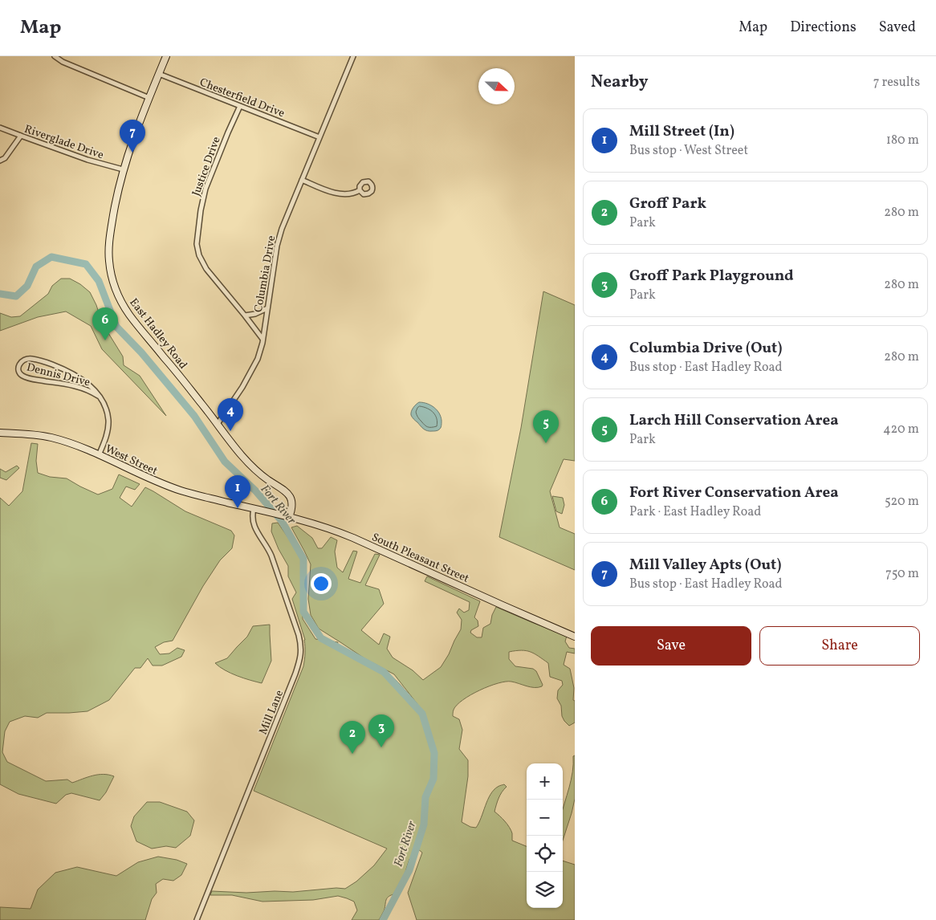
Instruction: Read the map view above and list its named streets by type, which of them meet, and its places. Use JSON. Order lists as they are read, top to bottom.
{
  "streets": {
    "main road": ["East Hadley Road", "West Street", "South Pleasant Street"],
    "street": [
      "Chesterfield Drive",
      "Riverglade Drive",
      "Justice Drive",
      "Columbia Drive",
      "Dennis Drive",
      "Mill Lane"
    ]
  },
  "crossings": [
    ["Chesterfield Drive", "Justice Drive"],
    ["Chesterfield Drive", "Columbia Drive"],
    ["Chesterfield Drive", "East Hadley Road"],
    ["Riverglade Drive", "East Hadley Road"],
    ["Justice Drive", "Columbia Drive"],
    ["Columbia Drive", "East Hadley Road"],
    ["East Hadley Road", "South Pleasant Street"],
    ["Dennis Drive", "West Street"],
    ["West Street", "South Pleasant Street"],
    ["West Street", "Mill Lane"],
    ["South Pleasant Street", "Mill Lane"]
  ],
  "water": ["Fort River"],
  "north": "right",
  "page": {
    "header": "Map",
    "nav": ["Map", "Directions", "Saved"],
    "heading": ["Nearby", "7 results"],
    "list": [
      {
        "mark": "1",
        "name": "Mill Street (In)",
        "note": "Bus stop · West Street",
        "value": "180 m"
      },
      {
        "mark": "2",
        "name": "Groff Park",
        "note": "Park",
        "value": "280 m"
      },
      {
        "mark": "3",
        "name": "Groff Park Playground",
        "note": "Park",
        "value": "280 m"
      },
      {
        "mark": "4",
        "name": "Columbia Drive (Out)",
        "note": "Bus stop · East Hadley Road",
        "value": "280 m"
      },
      {
        "mark": "5",
        "name": "Larch Hill Conservation Area",
        "note": "Park",
        "value": "420 m"
      },
      {
        "mark": "6",
        "name": "Fort River Conservation Area",
        "note": "Park · East Hadley Road",
        "value": "520 m"
      },
      {
        "mark": "7",
        "name": "Mill Valley Apts (Out)",
        "note": "Bus stop · East Hadley Road",
        "value": "750 m"
      }
    ],
    "pins": [
      "7",
      "6",
      "4",
      "5",
      "1",
      "3",
      "2"
    ],
    "buttons": ["Save", "Share"],
    "map_buttons": ["+", "−"]
  }
}
